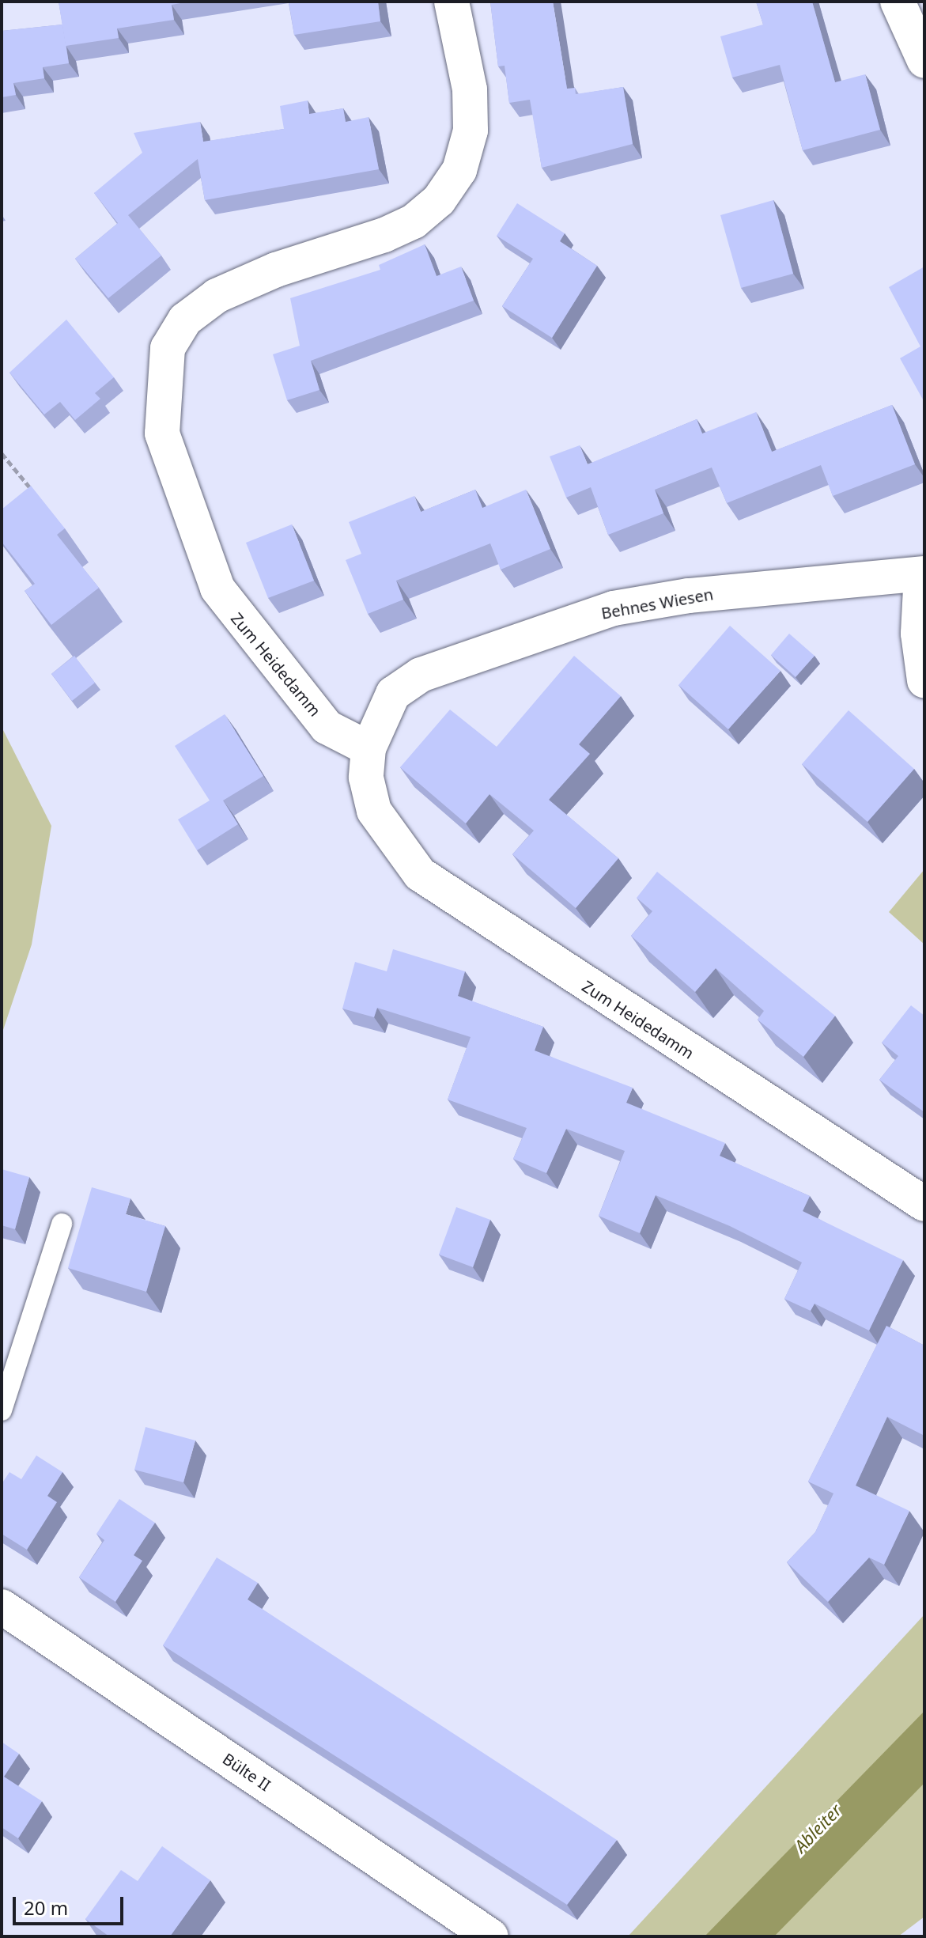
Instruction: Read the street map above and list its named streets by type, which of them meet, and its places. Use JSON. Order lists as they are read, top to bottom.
{
  "streets": {
    "street": ["Behnes Wiesen", "Zum Heidedamm", "Bülte II"]
  },
  "crossings": [
    ["Behnes Wiesen", "Zum Heidedamm"]
  ],
  "water": ["Ableiter"],
  "scale_bar": "20 m"
}
